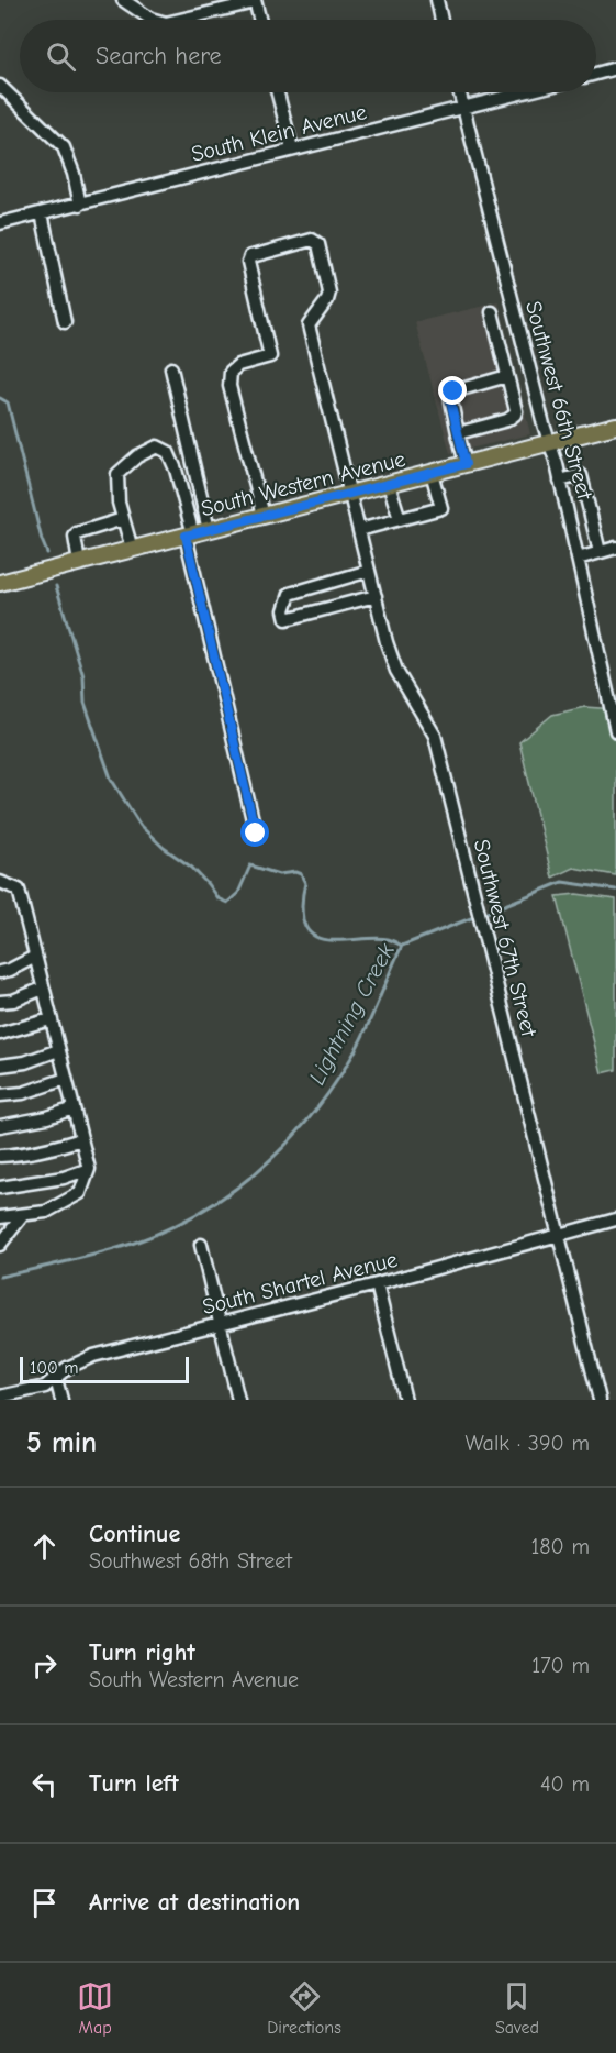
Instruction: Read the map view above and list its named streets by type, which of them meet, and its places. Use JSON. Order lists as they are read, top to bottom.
{
  "streets": {
    "main road": ["South Western Avenue"],
    "street": [
      "South Klein Avenue",
      "Southwest 66th Street",
      "Southwest 67th Street",
      "South Shartel Avenue"
    ]
  },
  "crossings": [
    ["South Klein Avenue", "Southwest 66th Street"],
    ["Southwest 66th Street", "South Western Avenue"],
    ["South Western Avenue", "Southwest 67th Street"],
    ["Southwest 67th Street", "South Shartel Avenue"]
  ],
  "water": ["Lightning Creek"],
  "scale_bar": "100 m",
  "page": {
    "search": "Search here",
    "scale": "100 m",
    "heading": ["5 min", "Walk · 390 m"],
    "list": [
      ["Continue", "Southwest 68th Street", "180 m"],
      ["Turn right", "South Western Avenue", "170 m"],
      ["Turn left", "40 m"],
      "Arrive at destination"
    ],
    "nav": ["Map", "Directions", "Saved"]
  }
}
